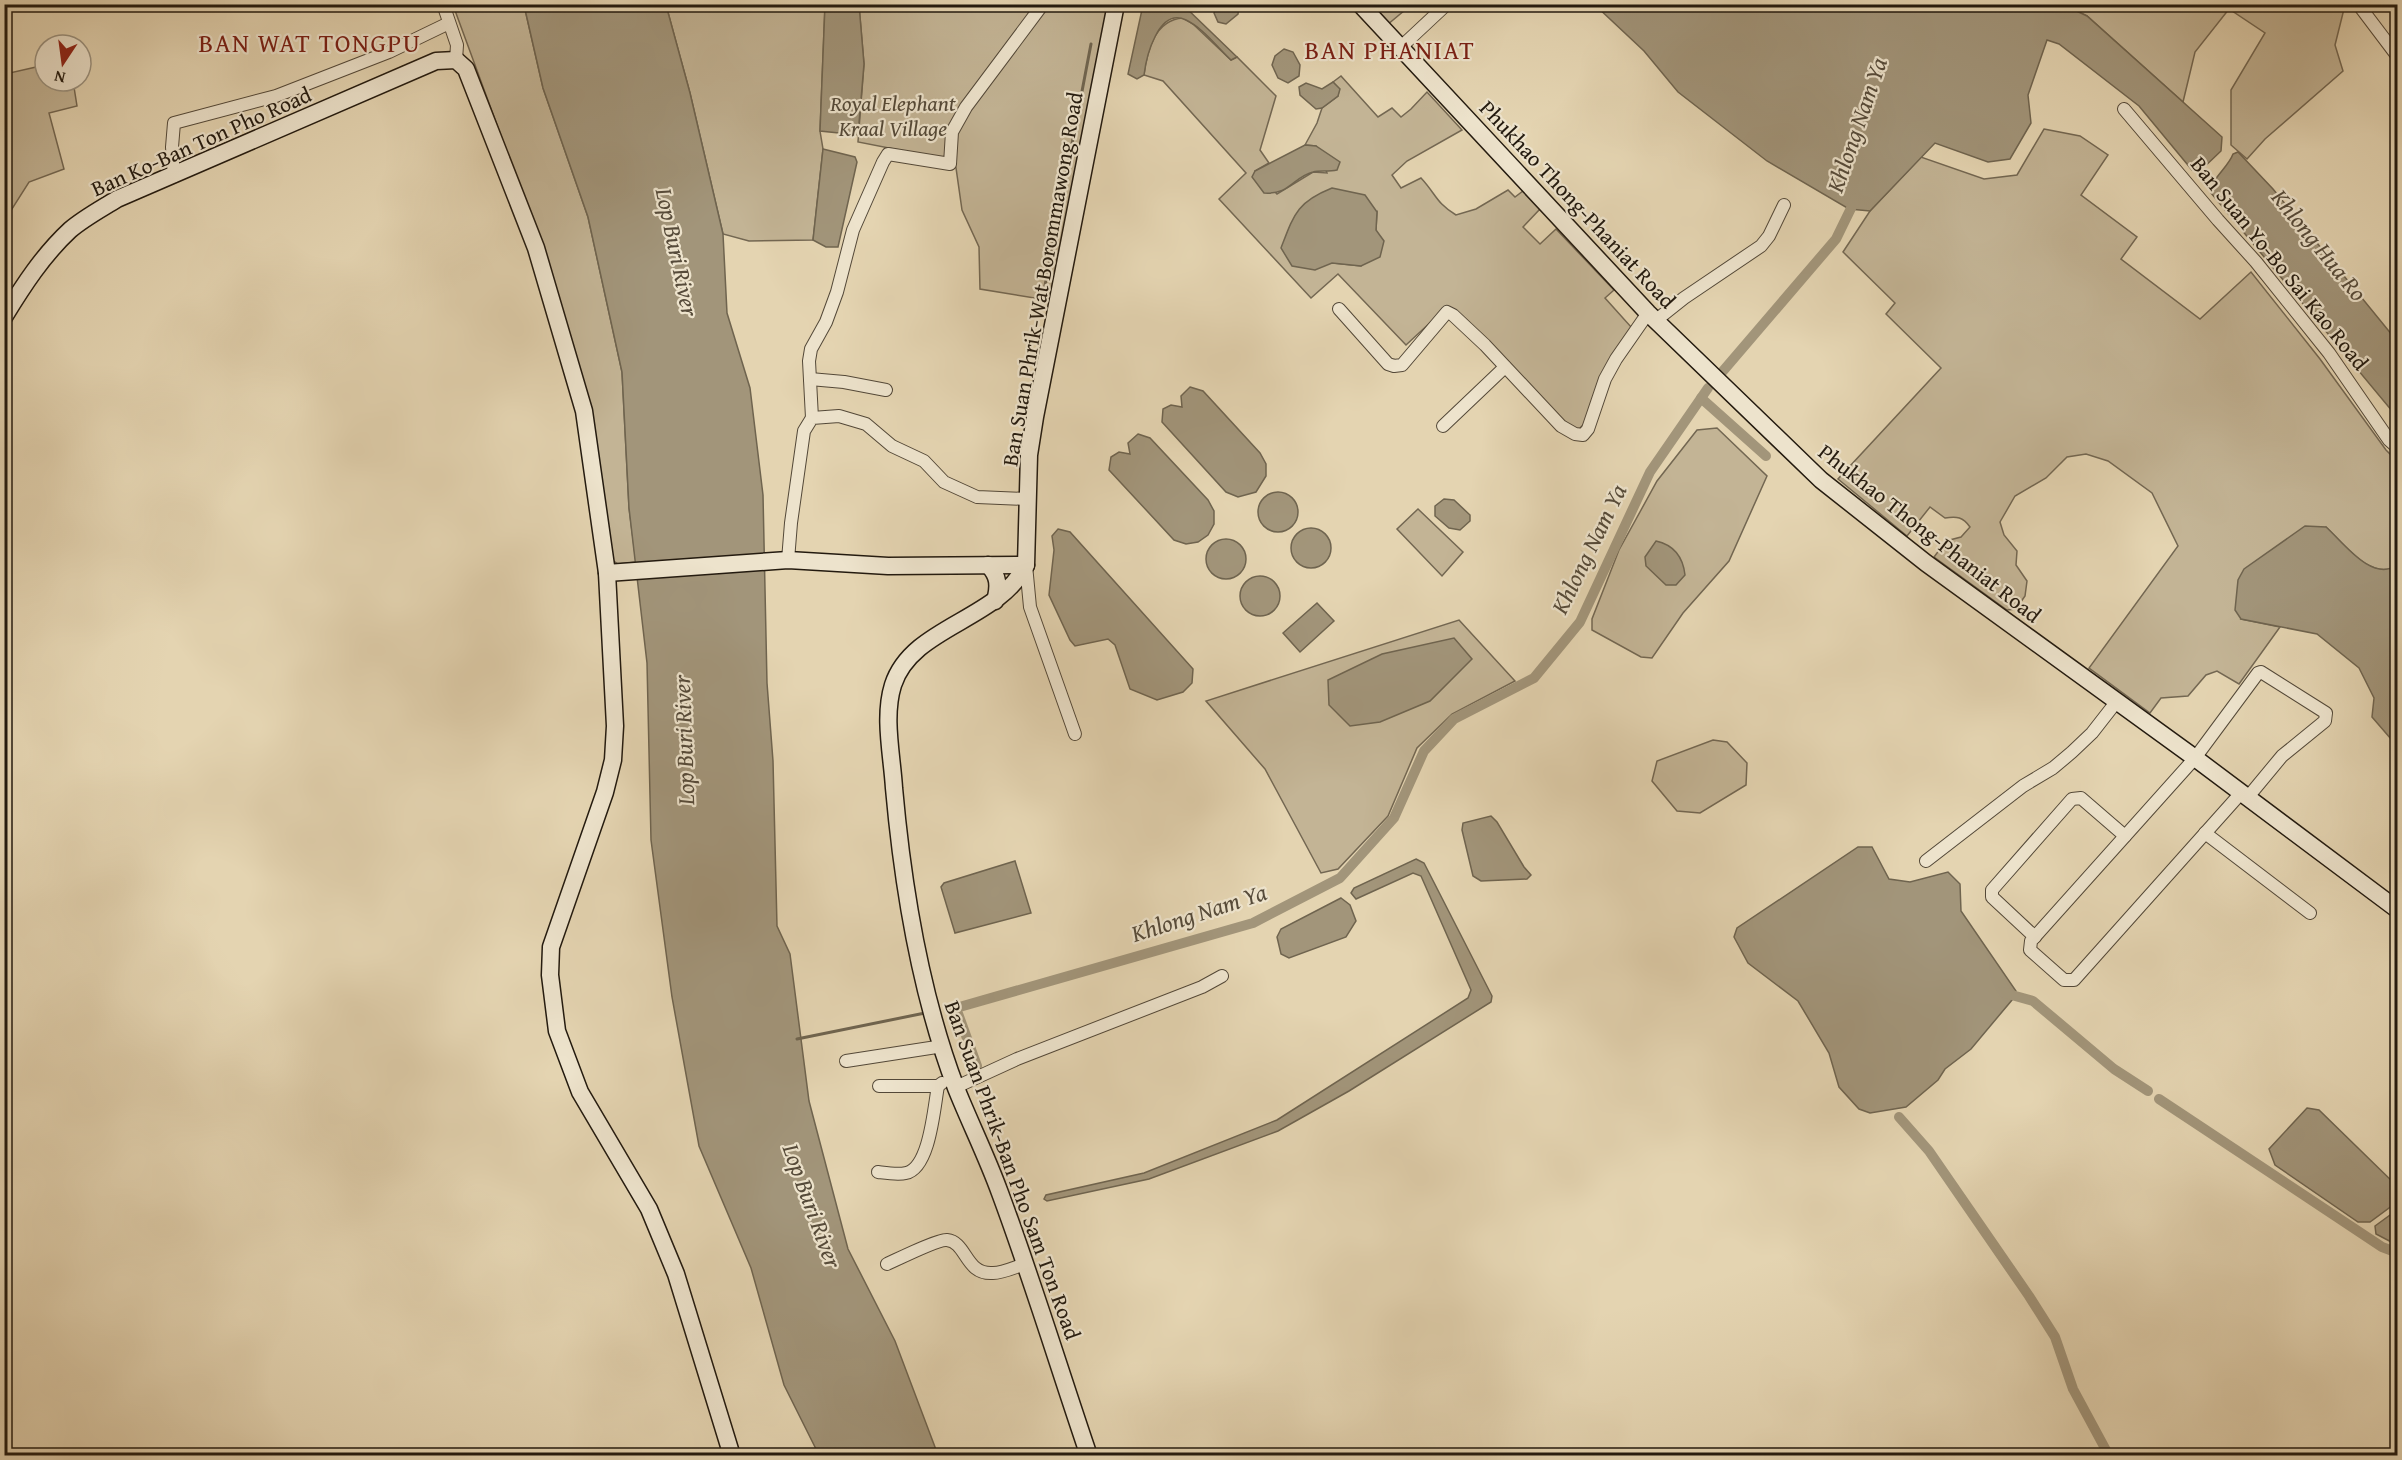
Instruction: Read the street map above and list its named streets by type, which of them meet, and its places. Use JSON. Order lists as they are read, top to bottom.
{
  "streets": {
    "street": [
      "Ban Ko-Ban Ton Pho Road",
      "Phukhao Thong-Phaniat Road",
      "Ban Suan Yo-Bo Sai Kao Road",
      "Ban Suan Phrik-Wat Borommawong Road",
      "Ban Suan Phrik-Ban Pho Sam Ton Road"
    ]
  },
  "crossings": [
    ["Ban Suan Phrik-Wat Borommawong Road", "Ban Suan Phrik-Ban Pho Sam Ton Road"]
  ],
  "districts": ["BAN WAT TONGPU", "BAN PHANIAT"],
  "water": ["Khlong Nam Ya", "Khlong Hua Ro", "Lop Buri River"],
  "parks": ["Royal Elephant Kraal Village"],
  "north": "bottom"
}
